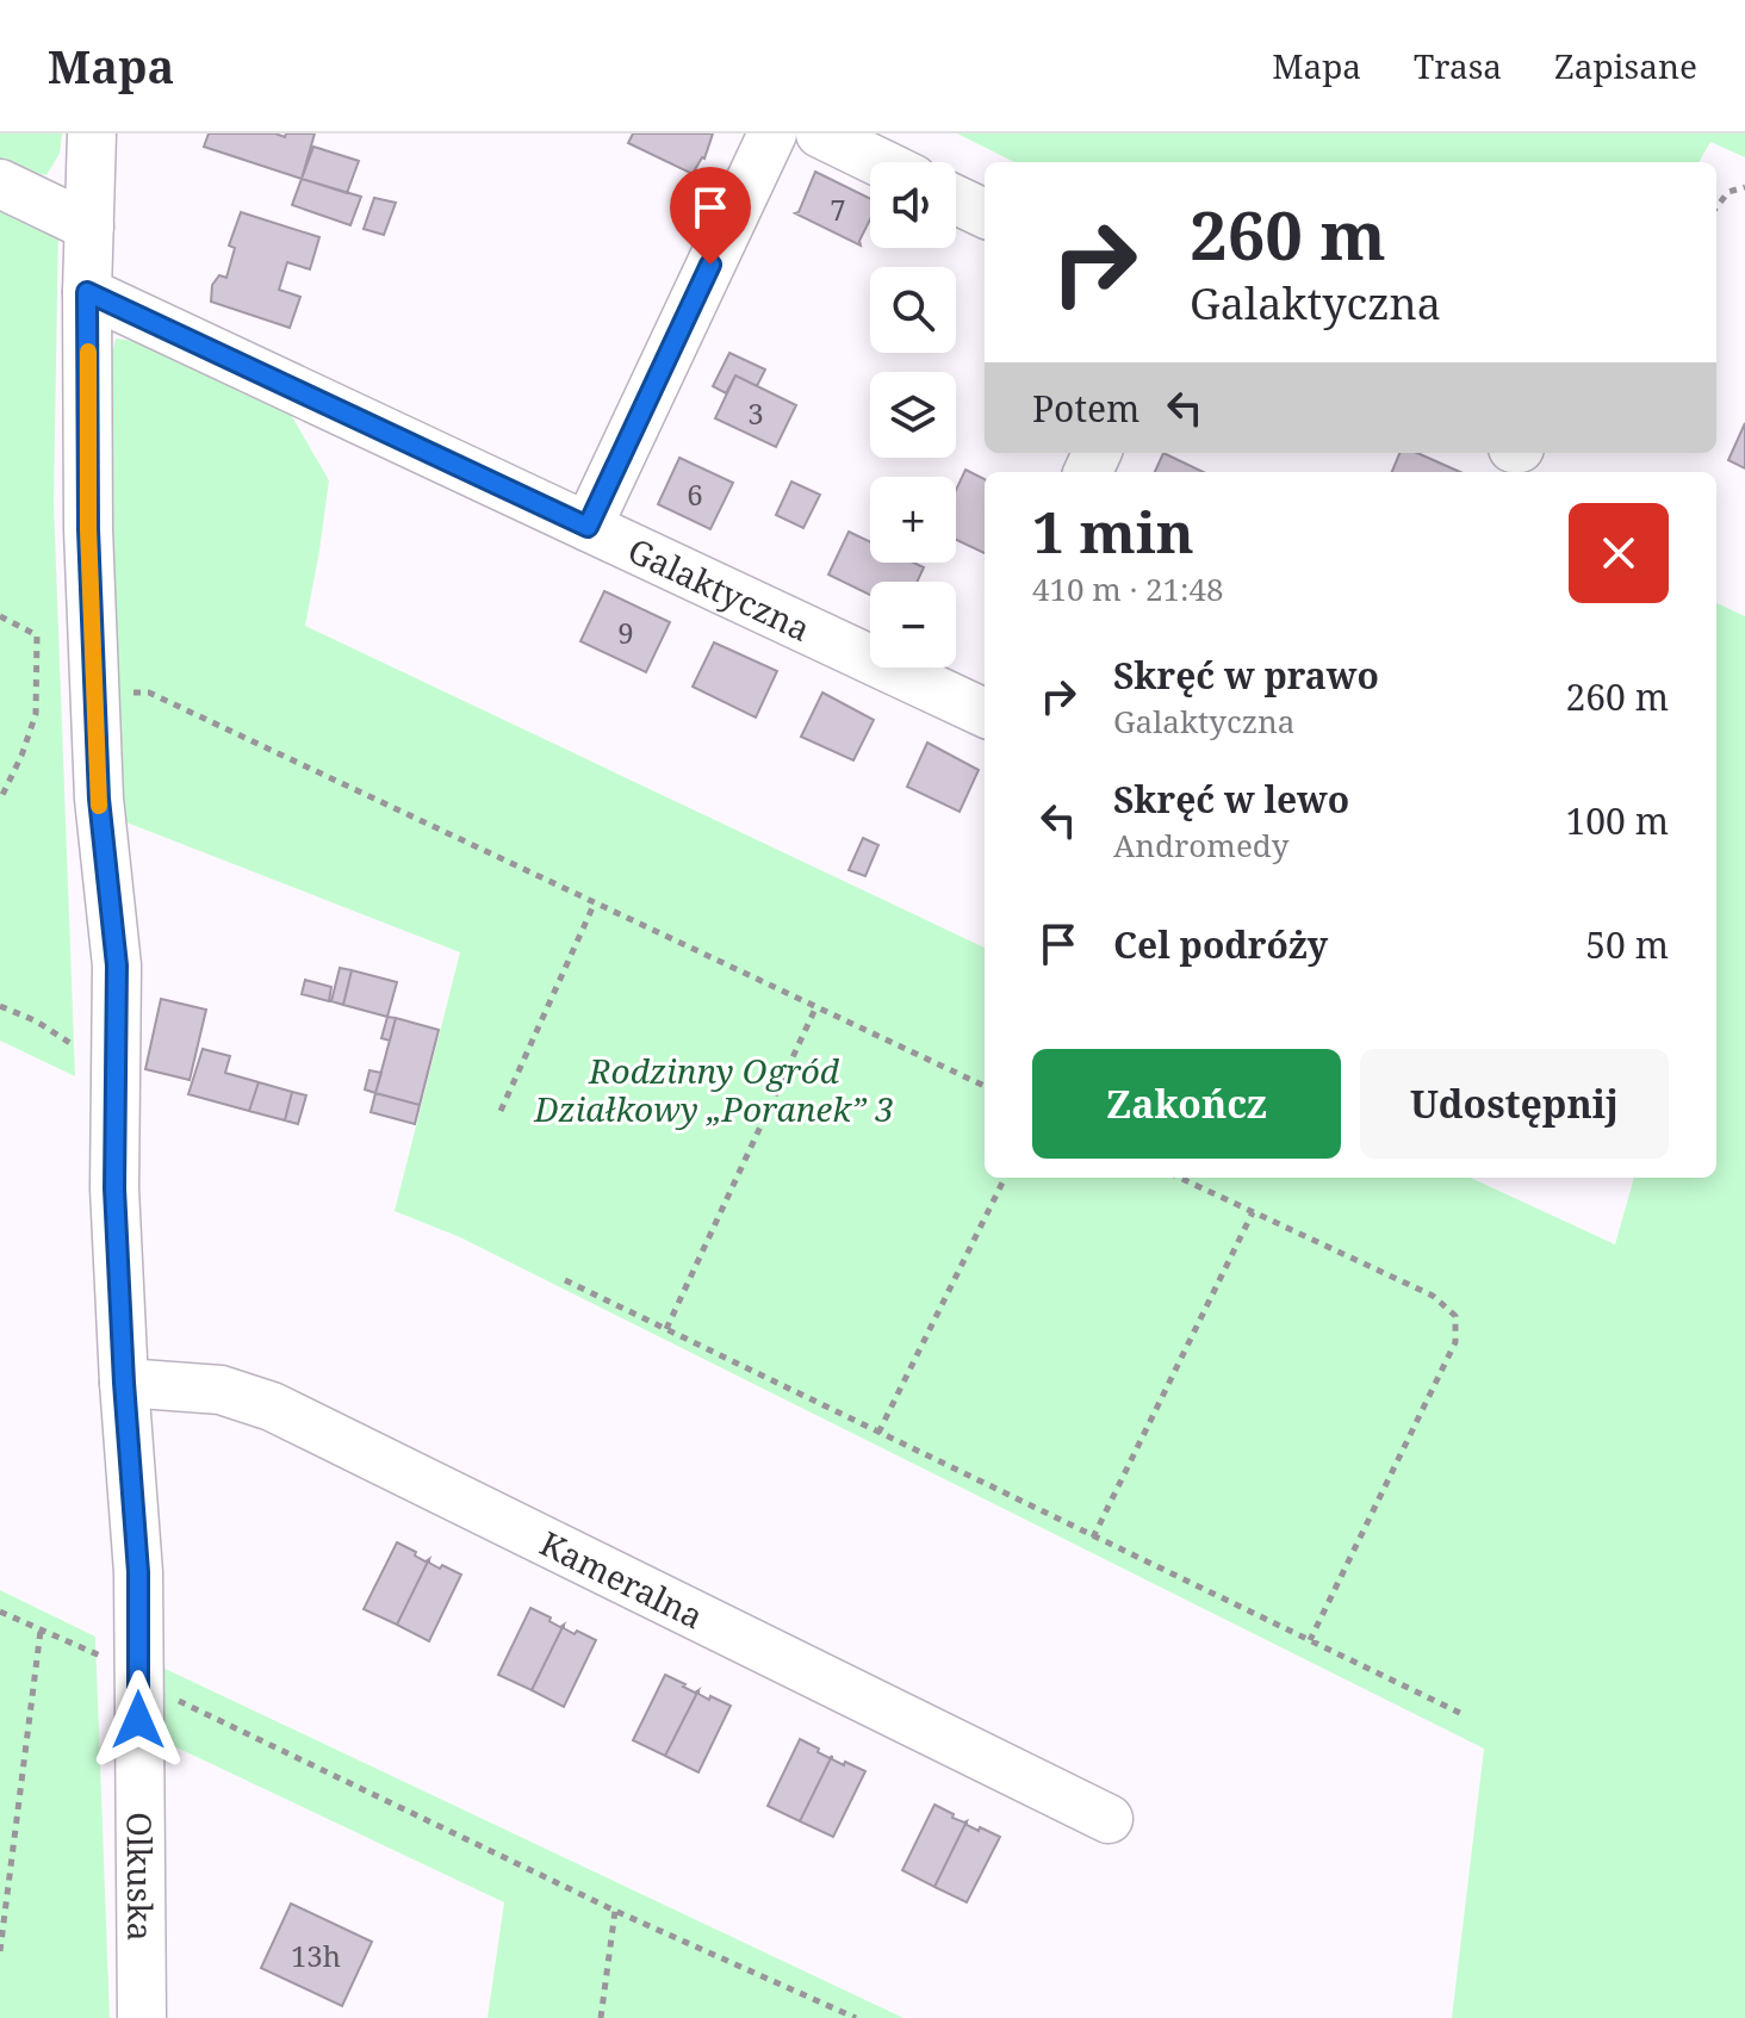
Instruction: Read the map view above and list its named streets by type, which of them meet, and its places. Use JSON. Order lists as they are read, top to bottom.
{
  "streets": {
    "street": ["Galaktyczna", "Kameralna", "Olkuska"]
  },
  "crossings": [
    ["Galaktyczna", "Olkuska"],
    ["Kameralna", "Olkuska"]
  ],
  "parks": ["Rodzinny Ogród Działkowy „Poranek” 3"],
  "house_numbers": [
    "7",
    "3",
    "6",
    "9",
    "13h"
  ],
  "page": {
    "header": "Mapa",
    "nav": ["Mapa", "Trasa", "Zapisane"],
    "map_buttons": ["+", "−"],
    "turn": ["260 m", "Galaktyczna"],
    "then": "Potem",
    "heading": ["1 min", "410 m · 21:48"],
    "list": [
      {
        "name": "Skręć w prawo",
        "note": "Galaktyczna",
        "value": "260 m"
      },
      {
        "name": "Skręć w lewo",
        "note": "Andromedy",
        "value": "100 m"
      },
      {
        "name": "Cel podróży",
        "value": "50 m"
      }
    ],
    "buttons": ["Zakończ", "Udostępnij"]
  }
}
